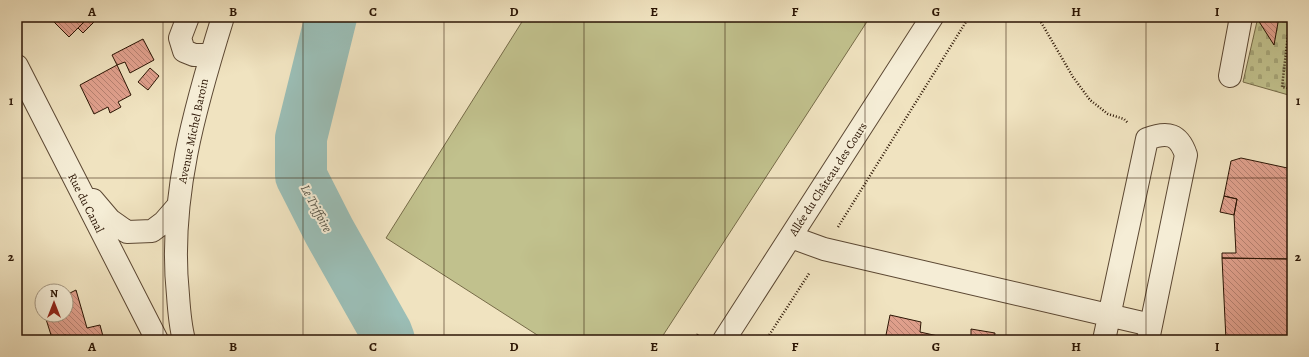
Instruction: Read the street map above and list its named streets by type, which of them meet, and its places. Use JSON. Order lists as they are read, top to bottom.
{
  "streets": {
    "street": ["Avenue Michel Baroin", "Allée du Château des Cours", "Rue du Canal"]
  },
  "water": ["Le Triffoire"],
  "north": "top",
  "grid": {
    "columns": [
      "A",
      "B",
      "C",
      "D",
      "E",
      "F",
      "G",
      "H",
      "I"
    ],
    "rows": ["1", "2"]
  }
}
